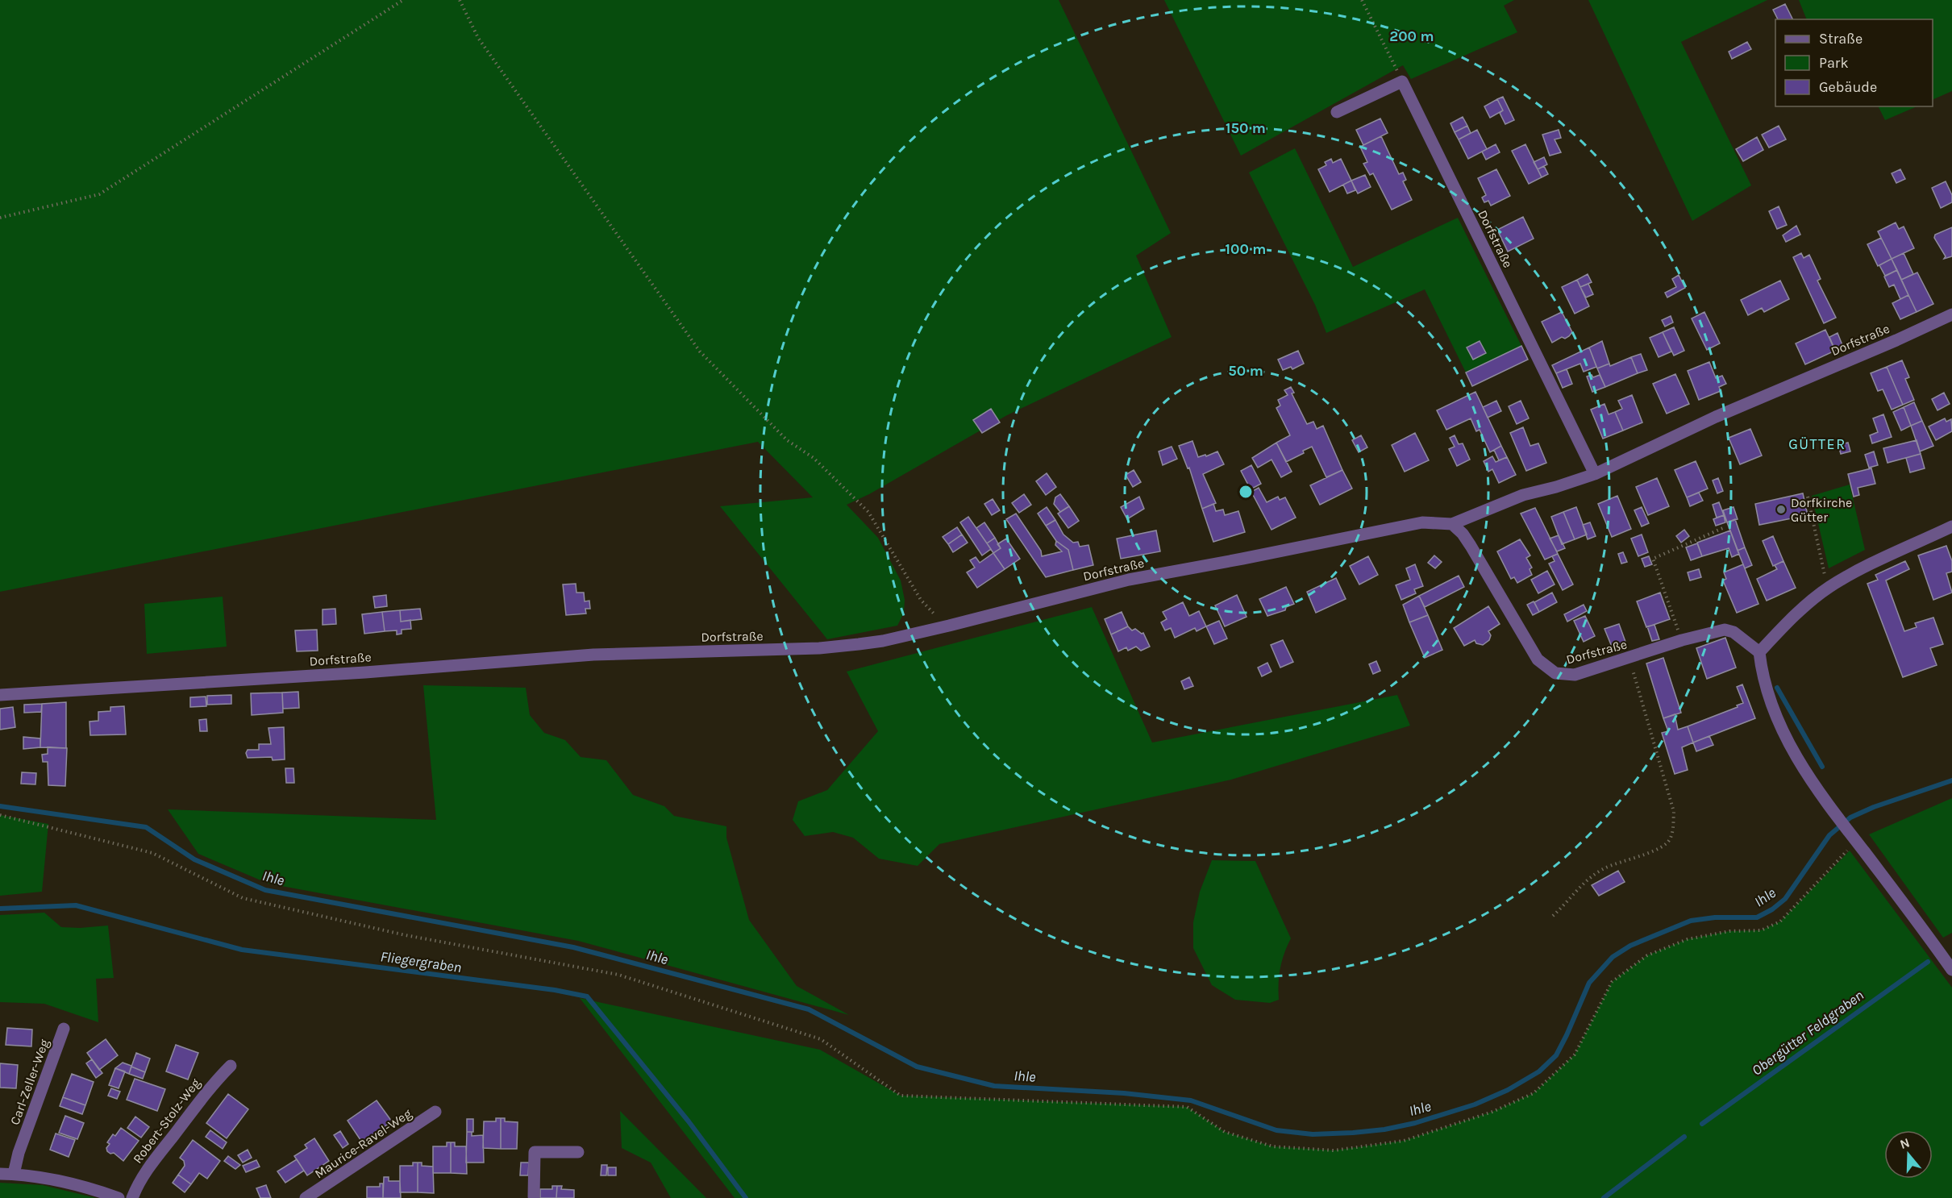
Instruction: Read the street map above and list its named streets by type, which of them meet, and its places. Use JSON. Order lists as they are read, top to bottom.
{
  "streets": {
    "street": [
      "Dorfstraße",
      "Carl-Zeller-Weg",
      "Robert-Stolz-Weg",
      "Maurice-Ravel-Weg"
    ]
  },
  "districts": ["GÜTTER"],
  "water": ["Ihle", "Fliegergraben", "Obergütter Feldgraben"],
  "places": ["Dorfkirche Gütter"],
  "legend": ["Straße", "Park", "Gebäude"],
  "north": "top",
  "rings": [
    "200 m",
    "150 m",
    "100 m",
    "50 m"
  ]
}
